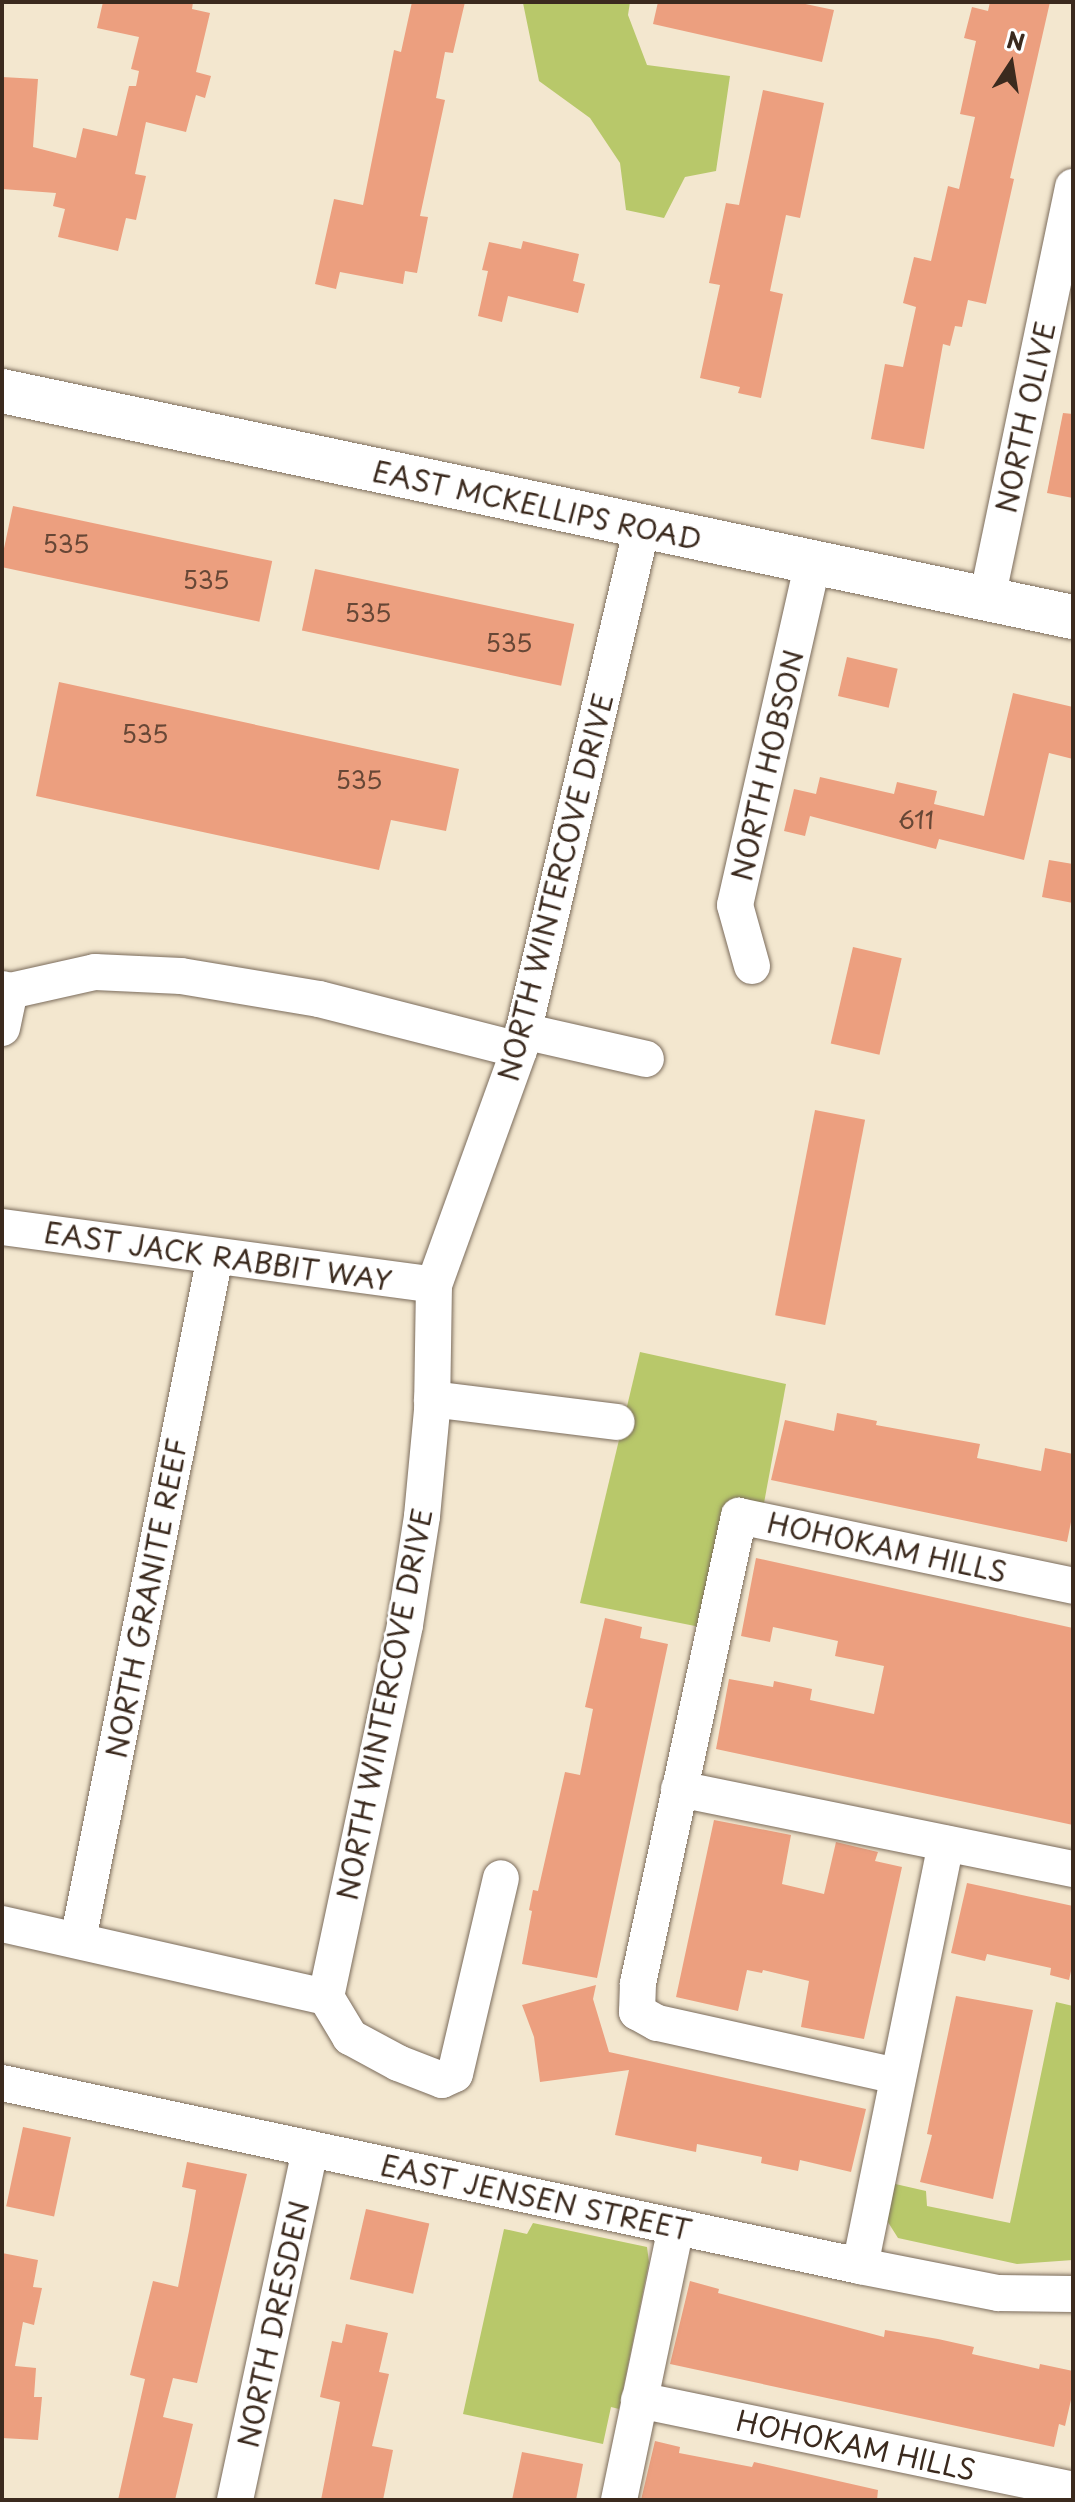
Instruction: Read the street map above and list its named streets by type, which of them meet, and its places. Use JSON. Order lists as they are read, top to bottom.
{
  "streets": {
    "main road": ["EAST MCKELLIPS ROAD"],
    "street": [
      "NORTH OLIVE",
      "NORTH HOBSON",
      "NORTH WINTERCOVE DRIVE",
      "EAST JACK RABBIT WAY",
      "HOHOKAM HILLS",
      "NORTH GRANITE REEF",
      "EAST JENSEN STREET",
      "NORTH DRESDEN"
    ]
  },
  "crossings": [
    ["NORTH OLIVE", "EAST MCKELLIPS ROAD"],
    ["EAST MCKELLIPS ROAD", "NORTH HOBSON"],
    ["EAST MCKELLIPS ROAD", "NORTH WINTERCOVE DRIVE"],
    ["NORTH WINTERCOVE DRIVE", "EAST JACK RABBIT WAY"],
    ["EAST JACK RABBIT WAY", "NORTH GRANITE REEF"],
    ["EAST JENSEN STREET", "NORTH DRESDEN"]
  ],
  "house_numbers": [
    "535",
    "535",
    "535",
    "535",
    "535",
    "535",
    "611"
  ],
  "north": "top"
}
